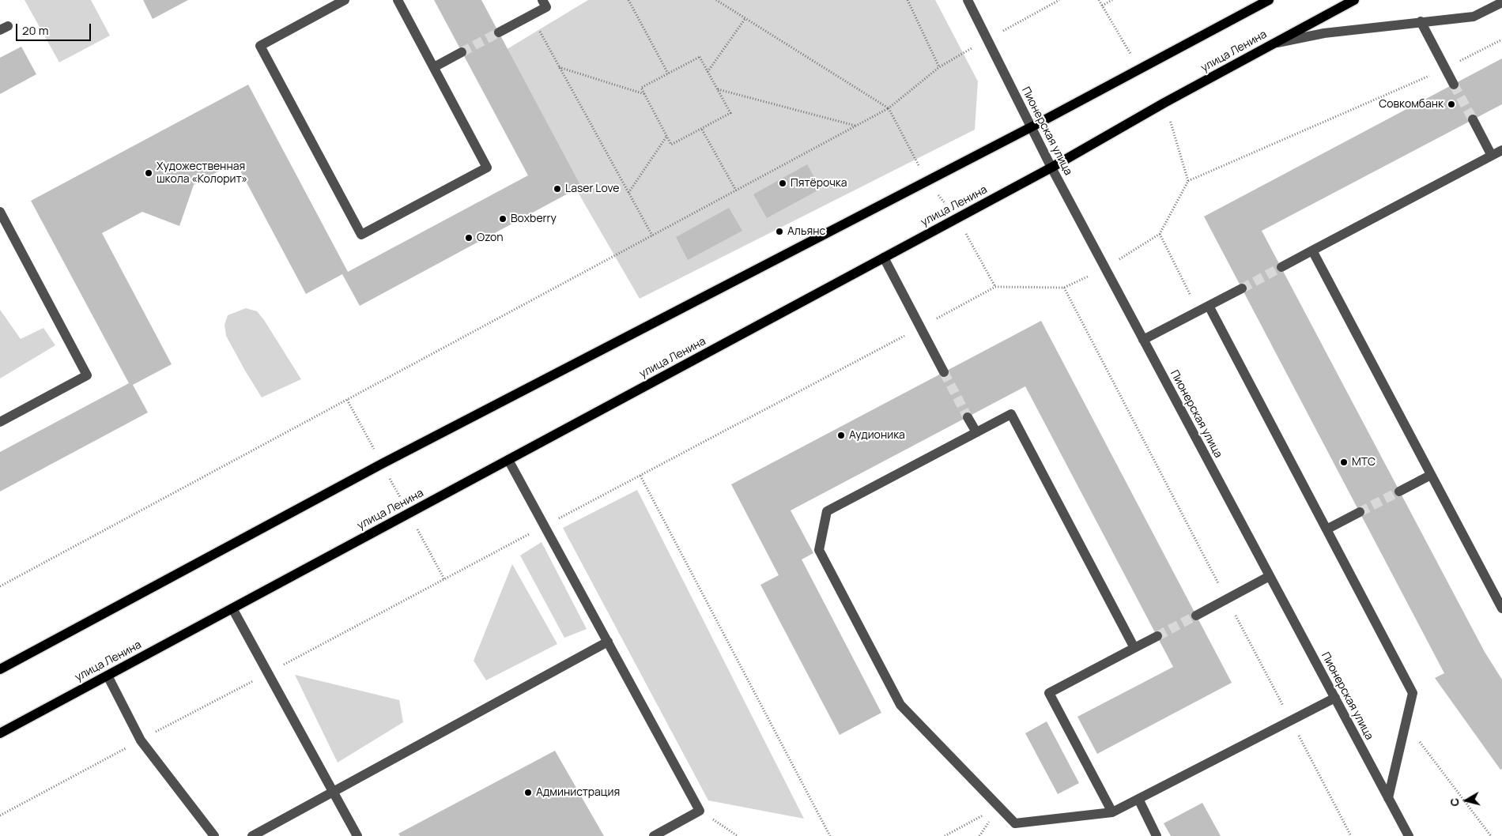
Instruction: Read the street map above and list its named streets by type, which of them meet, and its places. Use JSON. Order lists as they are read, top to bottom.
{
  "streets": {
    "main road": ["улица Ленина"],
    "street": ["Пионерская улица"]
  },
  "crossings": [
    ["улица Ленина", "Пионерская улица"]
  ],
  "places": [
    "Совкомбанк",
    "Художественная школа «Колорит»",
    "Пятёрочка",
    "Laser Love",
    "Boxberry",
    "Альянс",
    "Ozon",
    "Аудионика",
    "МТС",
    "Администрация"
  ],
  "scale_bar": "20 m",
  "north": "left"
}
